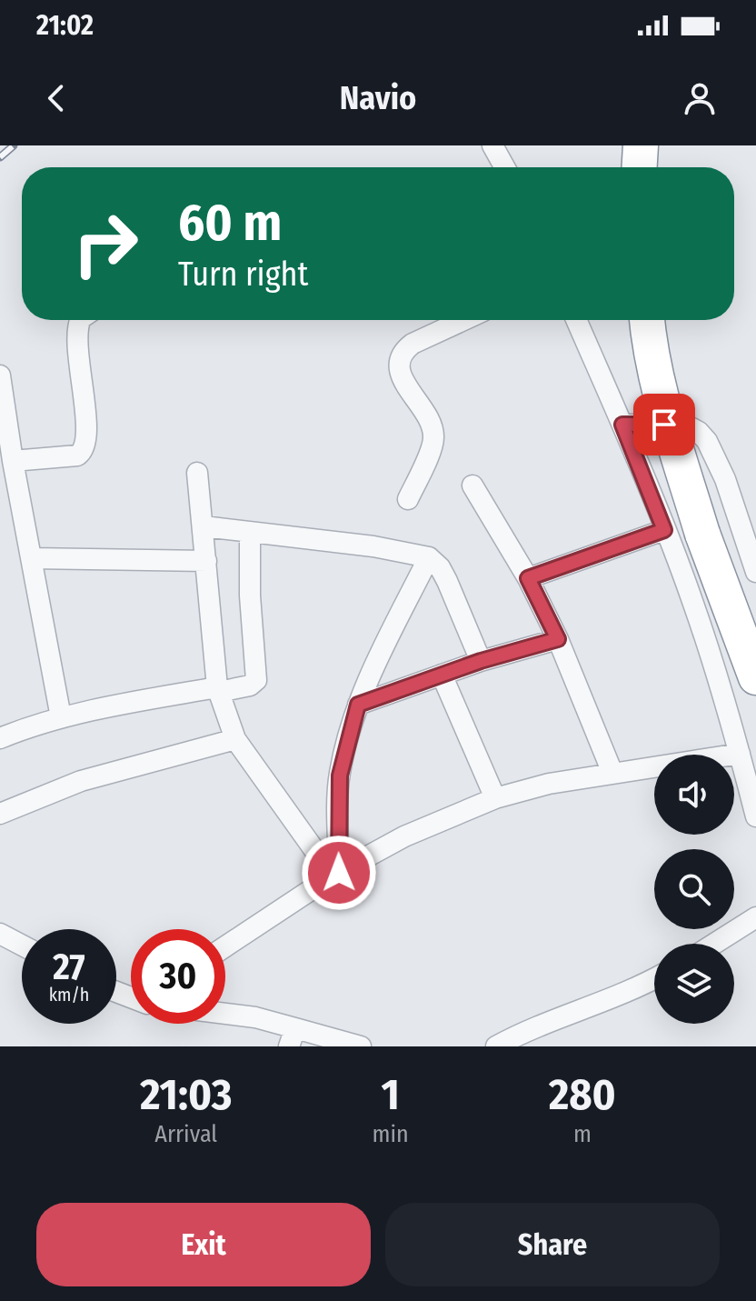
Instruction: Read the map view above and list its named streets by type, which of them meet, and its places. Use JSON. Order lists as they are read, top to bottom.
{
  "page": {
    "status": "21:02",
    "header": "Navio",
    "turn": ["60 m", "Turn right"],
    "speed": "27 km/h",
    "limit": "30",
    "eta": [
      "21:03",
      "Arrival",
      "1",
      "min",
      "280",
      "m"
    ],
    "buttons": ["Exit", "Share"]
  }
}
